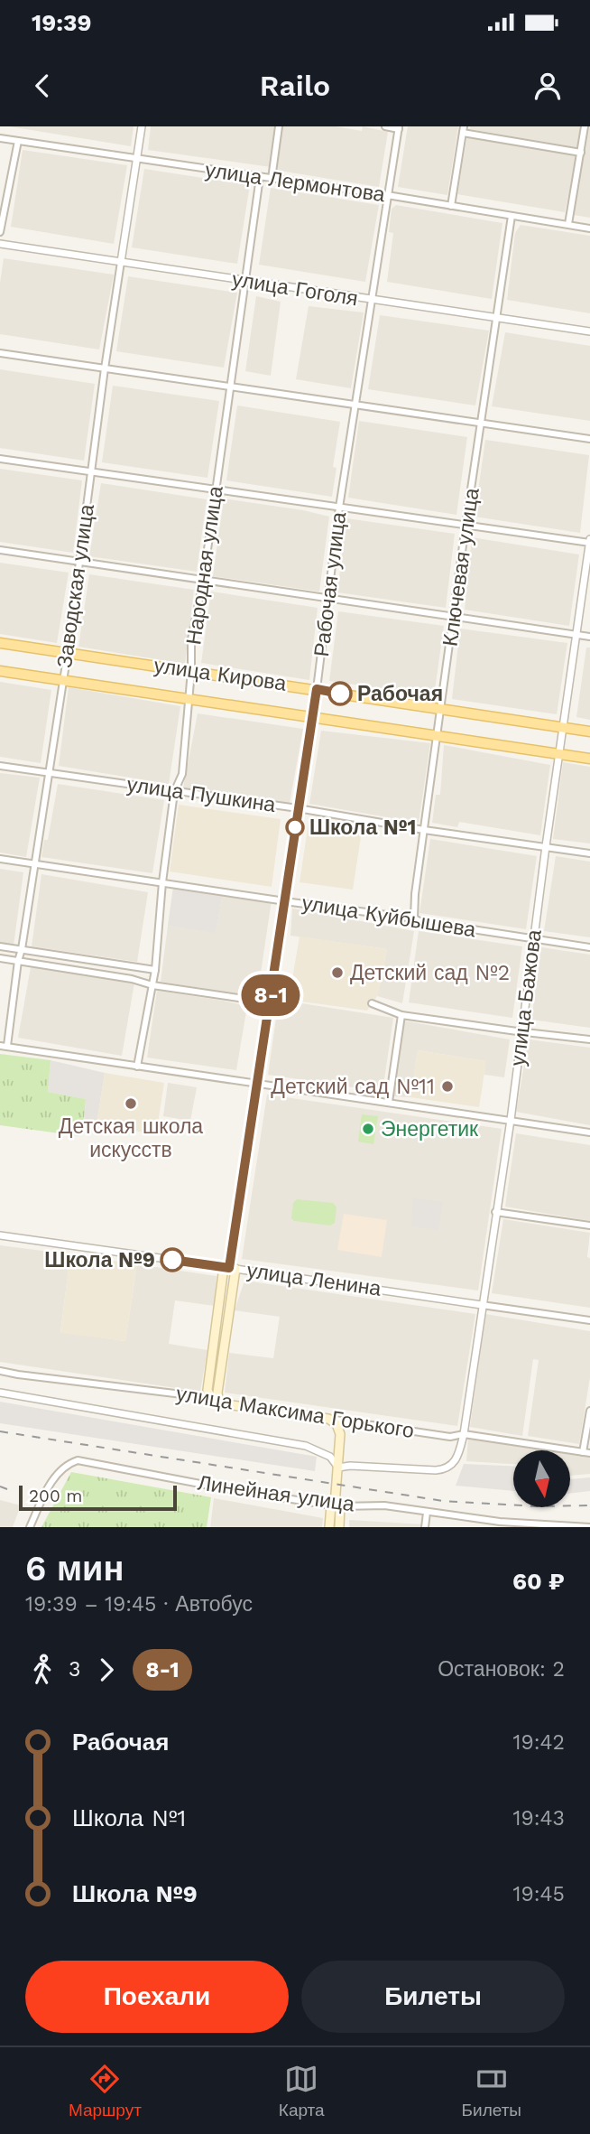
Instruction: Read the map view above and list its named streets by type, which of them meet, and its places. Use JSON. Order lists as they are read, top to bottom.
{
  "streets": {
    "main road": ["Рабочая улица", "улица Кирова", "улица Максима Горького"],
    "street": [
      "улица Лермонтова",
      "улица Гоголя",
      "Народная улица",
      "Ключевая улица",
      "Заводская улица",
      "улица Пушкина",
      "улица Куйбышева",
      "улица Бажова",
      "улица Ленина",
      "Линейная улица"
    ]
  },
  "crossings": [
    ["улица Лермонтова", "Народная улица"],
    ["улица Лермонтова", "Ключевая улица"],
    ["улица Лермонтова", "Рабочая улица"],
    ["улица Лермонтова", "Заводская улица"],
    ["улица Гоголя", "Народная улица"],
    ["улица Гоголя", "Ключевая улица"],
    ["улица Гоголя", "Рабочая улица"],
    ["улица Гоголя", "Заводская улица"],
    ["Народная улица", "улица Кирова"],
    ["Народная улица", "улица Пушкина"],
    ["Народная улица", "улица Куйбышева"],
    ["Ключевая улица", "улица Кирова"],
    ["Ключевая улица", "улица Пушкина"],
    ["Ключевая улица", "улица Куйбышева"],
    ["Рабочая улица", "улица Кирова"],
    ["Рабочая улица", "улица Пушкина"],
    ["Рабочая улица", "улица Куйбышева"],
    ["Рабочая улица", "улица Ленина"],
    ["Рабочая улица", "улица Максима Горького"],
    ["Заводская улица", "улица Кирова"],
    ["Заводская улица", "улица Пушкина"],
    ["Заводская улица", "улица Куйбышева"],
    ["улица Кирова", "улица Бажова"],
    ["улица Пушкина", "улица Бажова"],
    ["улица Куйбышева", "улица Бажова"],
    ["улица Бажова", "улица Ленина"],
    ["улица Бажова", "улица Максима Горького"]
  ],
  "places": [
    "Рабочая",
    "Школа №1",
    "Детский сад №2",
    "Детский сад №11",
    "Детская школа искусств",
    "Энергетик",
    "Школа №9"
  ],
  "lines": ["bus line 8-1"],
  "scale_bar": "200 m",
  "north": "bottom",
  "page": {
    "status": "19:39",
    "header": "Railo",
    "on_map": "8-1",
    "scale": "200 m",
    "heading": ["6 мин", "19:39 – 19:45 · Автобус", "60 ₽"],
    "legs": ["3", "8-1", "Остановок: 2"],
    "list": [
      {
        "name": "Рабочая",
        "value": "19:42"
      },
      {
        "name": "Школа №1",
        "value": "19:43"
      },
      {
        "name": "Школа №9",
        "value": "19:45"
      }
    ],
    "buttons": ["Поехали", "Билеты"],
    "tabs": ["Маршрут", "Карта", "Билеты"]
  }
}
